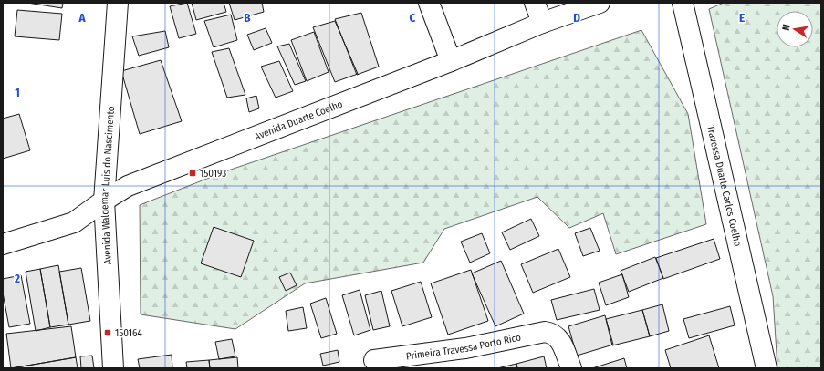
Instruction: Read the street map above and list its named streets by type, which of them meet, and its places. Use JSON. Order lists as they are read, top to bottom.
{
  "streets": {
    "main road": [
      "Avenida Duarte Coelho",
      "Avenida Waldemar Luis do Nascimento",
      "Travessa Duarte Carlos Coelho",
      "Primeira Travessa Porto Rico"
    ]
  },
  "crossings": [
    ["Avenida Duarte Coelho", "Avenida Waldemar Luis do Nascimento"]
  ],
  "places": {
    "transit": ["150193", "150164"]
  },
  "north": "left",
  "grid": {
    "columns": [
      "A",
      "B",
      "C",
      "D",
      "E"
    ],
    "rows": ["1", "2"]
  }
}
